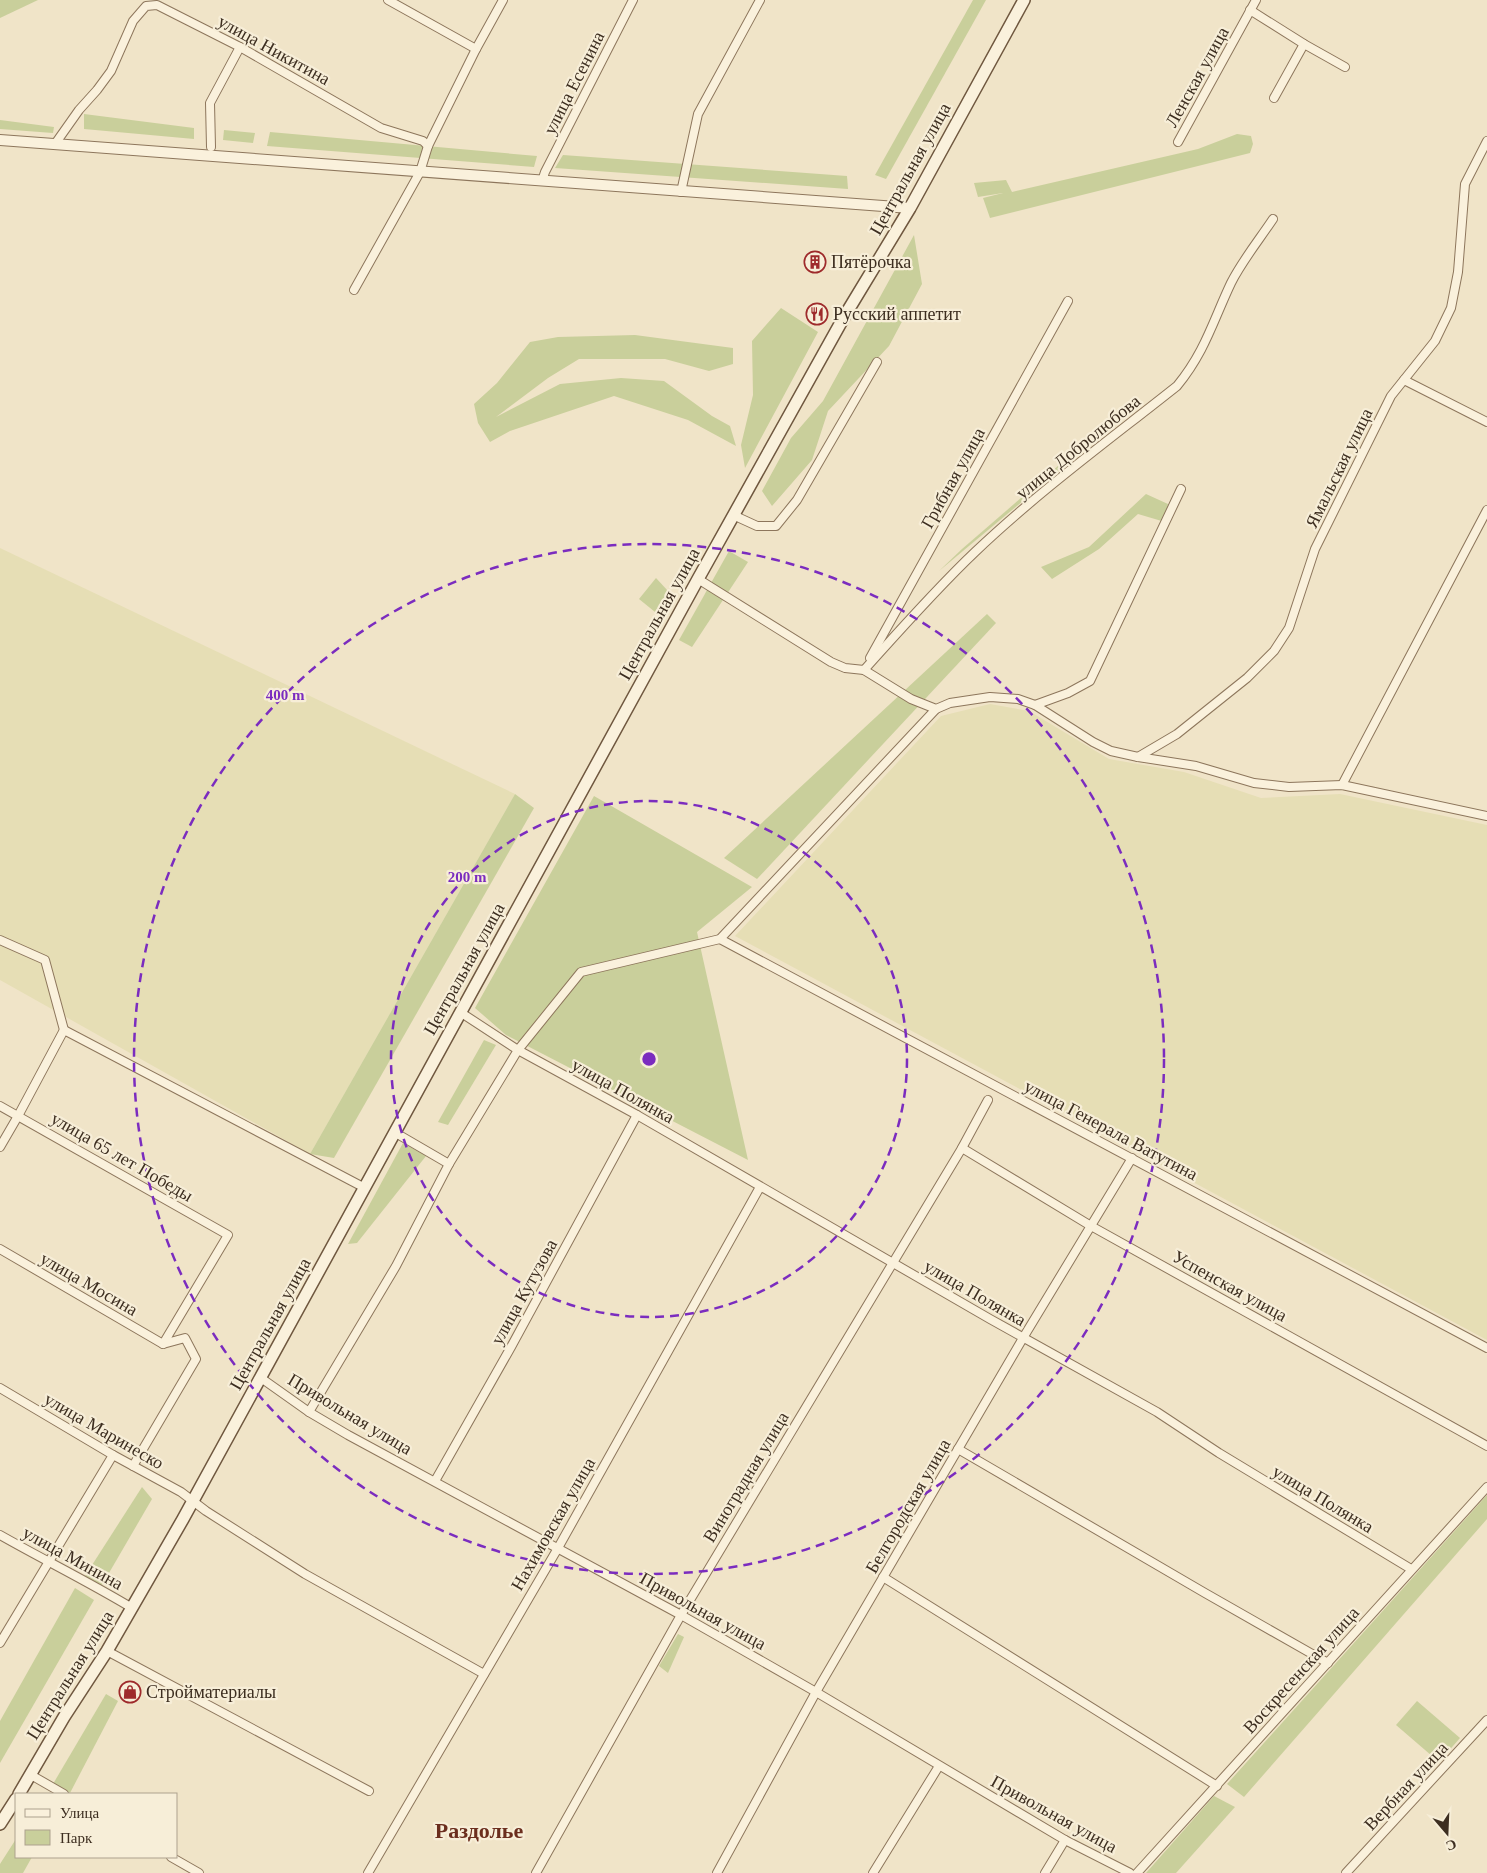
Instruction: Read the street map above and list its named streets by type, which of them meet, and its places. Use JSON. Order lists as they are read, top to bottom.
{
  "streets": {
    "main road": ["Центральная улица"],
    "street": [
      "улица Никитина",
      "Ленская улица",
      "улица Есенина",
      "улица Добролюбова",
      "Ямальская улица",
      "Грибная улица",
      "улица Полянка",
      "улица Генерала Ватутина",
      "улица 65 лет Победы",
      "улица Мосина",
      "Успенская улица",
      "улица Кутузова",
      "Привольная улица",
      "улица Маринеско",
      "Виноградная улица",
      "Белгородская улица",
      "Нахимовская улица",
      "улица Минина",
      "Воскресенская улица",
      "Вербная улица"
    ]
  },
  "crossings": [
    ["Центральная улица", "улица Полянка"],
    ["Центральная улица", "Привольная улица"],
    ["Центральная улица", "улица Маринеско"],
    ["Центральная улица", "улица Минина"],
    ["улица Добролюбова", "Грибная улица"],
    ["улица Полянка", "улица Кутузова"],
    ["улица Полянка", "Виноградная улица"],
    ["улица Полянка", "Белгородская улица"],
    ["улица Полянка", "Нахимовская улица"],
    ["улица Полянка", "Воскресенская улица"],
    ["улица Генерала Ватутина", "Белгородская улица"],
    ["улица 65 лет Победы", "улица Мосина"],
    ["Успенская улица", "Виноградная улица"],
    ["Успенская улица", "Белгородская улица"],
    ["улица Кутузова", "Привольная улица"],
    ["Привольная улица", "Виноградная улица"],
    ["Привольная улица", "Белгородская улица"],
    ["Привольная улица", "Нахимовская улица"]
  ],
  "districts": ["Раздолье"],
  "places": {
    "building": ["Пятёрочка"],
    "restaurant": ["Русский аппетит"],
    "shop": ["Стройматериалы"]
  },
  "legend": ["Улица", "Парк"],
  "north": "bottom",
  "rings": ["400 m", "200 m"]
}
